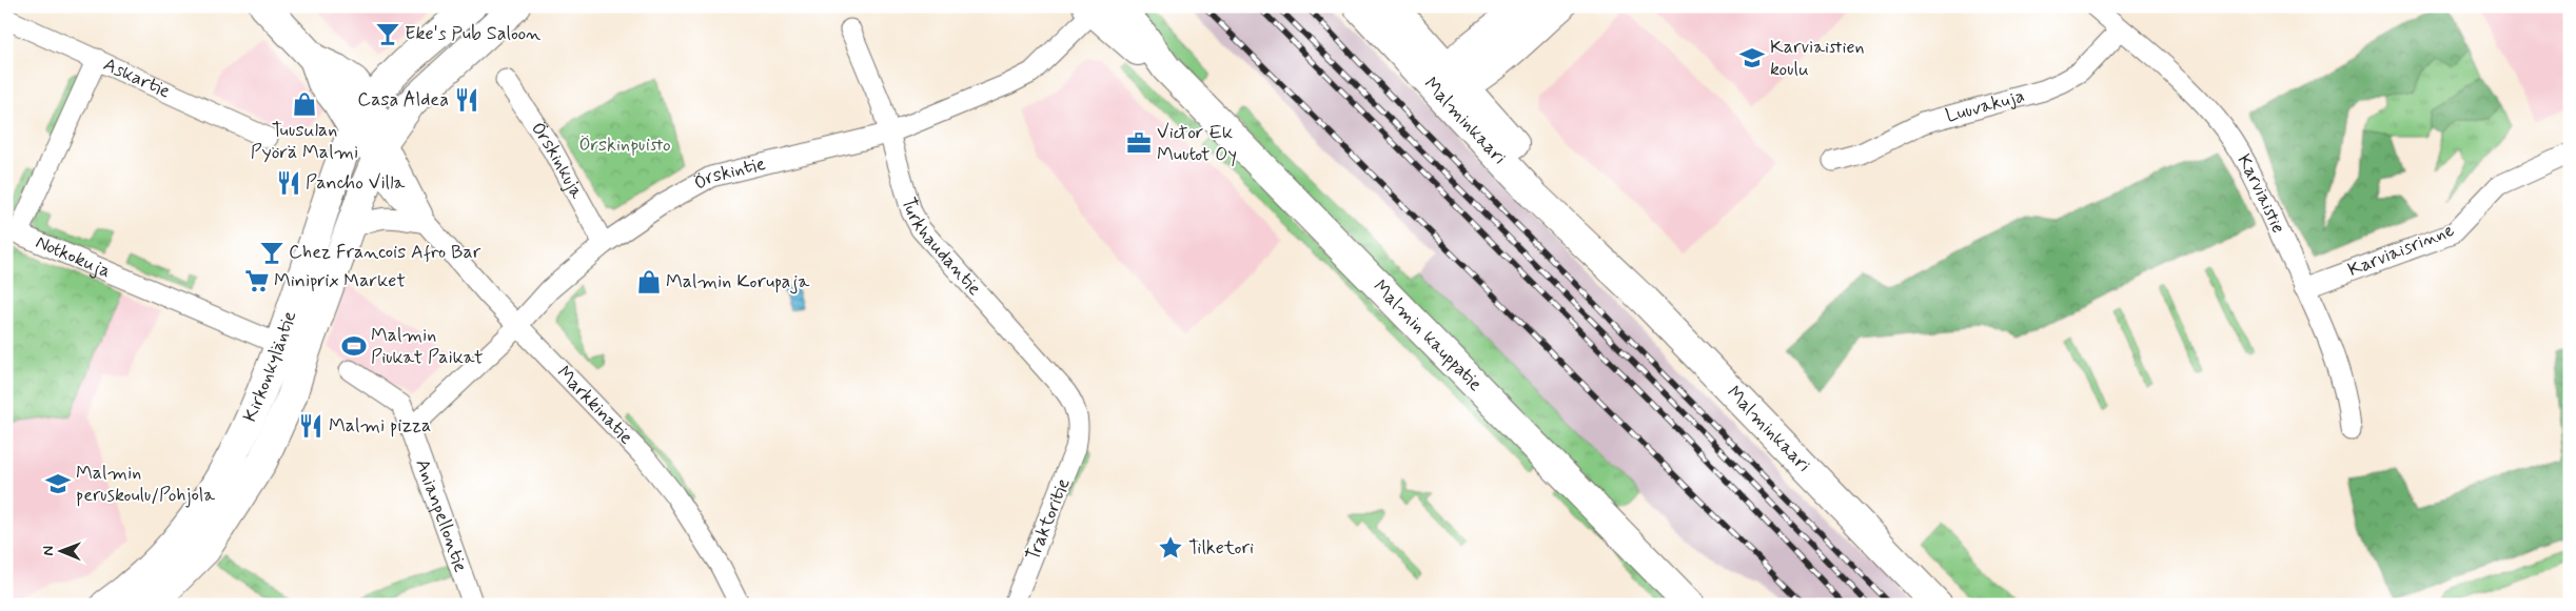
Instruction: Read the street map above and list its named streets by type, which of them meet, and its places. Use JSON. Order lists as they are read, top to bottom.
{
  "streets": {
    "main road": ["Malminkaari", "Malmin kauppatie", "Kirkonkyläntie"],
    "street": [
      "Askartie",
      "Luuvakuja",
      "Örskinkuja",
      "Örskintie",
      "Karviaistie",
      "Turkhaudantie",
      "Karviaisrinne",
      "Notkokuja",
      "Markkinatie",
      "Anianpellontie",
      "Traktoritie"
    ]
  },
  "crossings": [
    ["Askartie", "Notkokuja"],
    ["Luuvakuja", "Karviaistie"],
    ["Örskinkuja", "Örskintie"],
    ["Örskintie", "Turkhaudantie"],
    ["Örskintie", "Malmin kauppatie"],
    ["Örskintie", "Markkinatie"],
    ["Örskintie", "Anianpellontie"],
    ["Karviaistie", "Karviaisrinne"],
    ["Turkhaudantie", "Traktoritie"],
    ["Notkokuja", "Kirkonkyläntie"],
    ["Kirkonkyläntie", "Markkinatie"]
  ],
  "parks": ["Örskinpuisto"],
  "places": {
    "bar": ["Eke's Pub Saloon", "Chez Francois Afro Bar"],
    "school or university": ["Karviaistien koulu", "Malmin peruskoulu/Pohjola"],
    "restaurant": ["Casa Aldea", "Pancho Villa", "Malmi pizza"],
    "shop": ["Tuusulan Pyörä Malmi", "Malmin Korupaja"],
    "office": ["Victor Ek Muutot Oy"],
    "supermarket": ["Miniprix Market"],
    "sports": ["Malmin Piukat Paikat"],
    "place": ["Tilketori"]
  },
  "north": "left"
}
